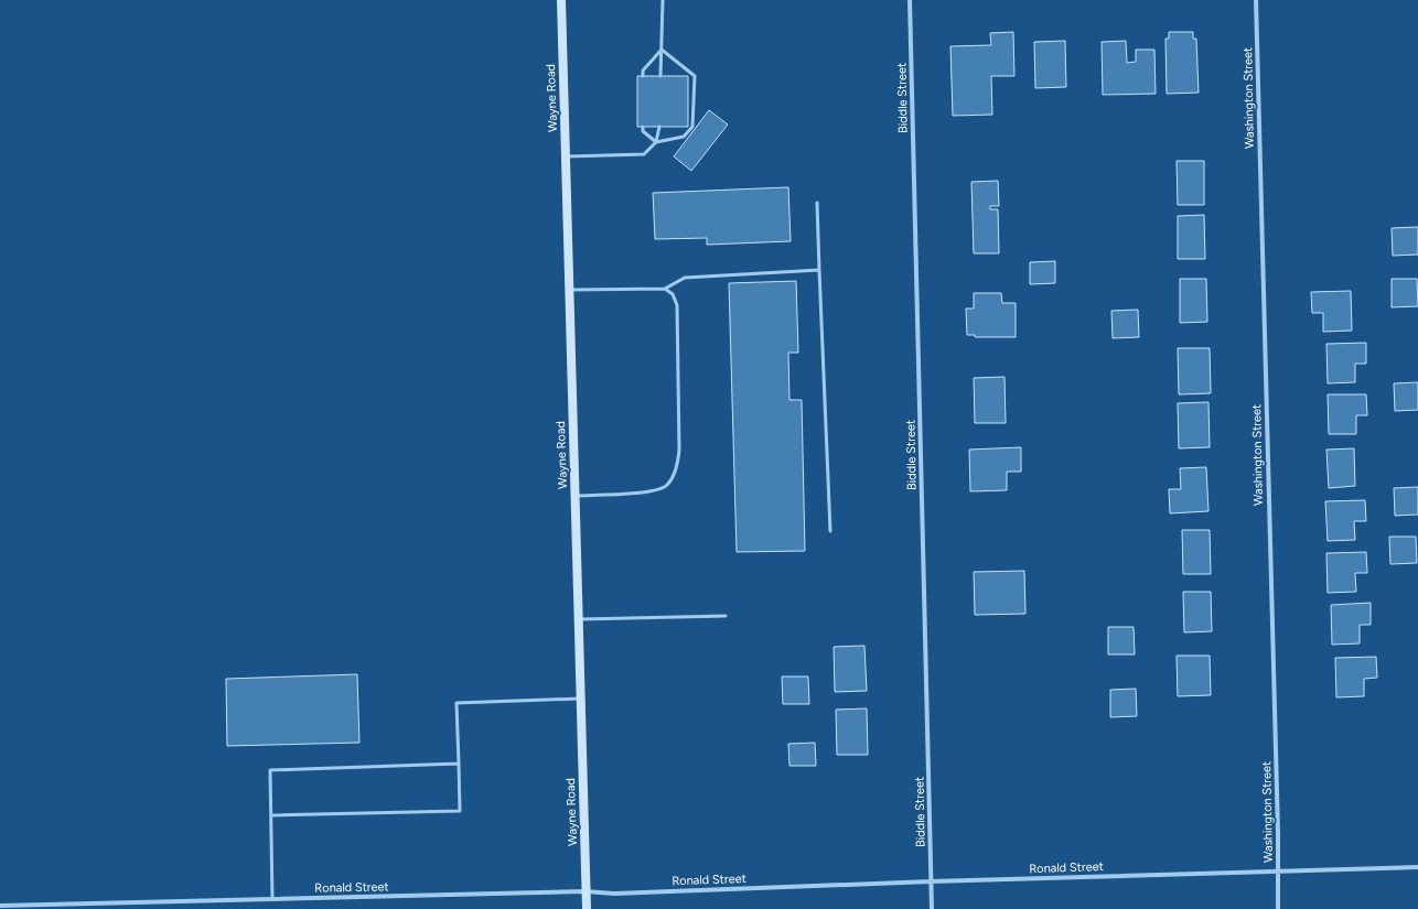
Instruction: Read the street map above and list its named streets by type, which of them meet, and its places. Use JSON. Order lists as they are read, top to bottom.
{
  "streets": {
    "main road": ["Wayne Road"],
    "street": ["Biddle Street", "Washington Street", "Ronald Street"]
  },
  "crossings": [
    ["Wayne Road", "Ronald Street"],
    ["Biddle Street", "Ronald Street"],
    ["Washington Street", "Ronald Street"]
  ]
}
